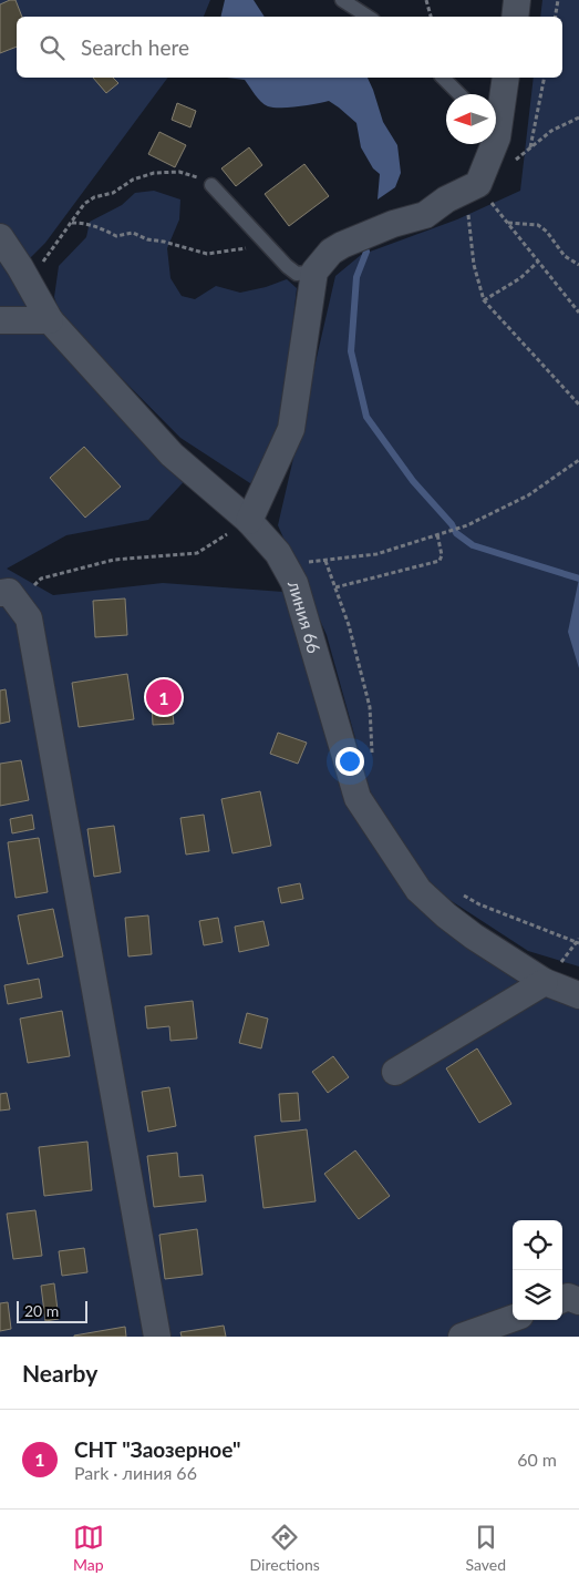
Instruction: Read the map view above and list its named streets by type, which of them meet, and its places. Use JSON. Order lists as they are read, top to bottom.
{
  "streets": {
    "street": ["линия 66"]
  },
  "scale_bar": "20 m",
  "north": "left",
  "page": {
    "search": "Search here",
    "pins": "1",
    "scale": "20 m",
    "heading": "Nearby",
    "list": [
      {
        "mark": "1",
        "name": "СНТ \"Заозерное\"",
        "note": "Park · линия 66",
        "value": "60 m"
      }
    ],
    "nav": ["Map", "Directions", "Saved"]
  }
}
